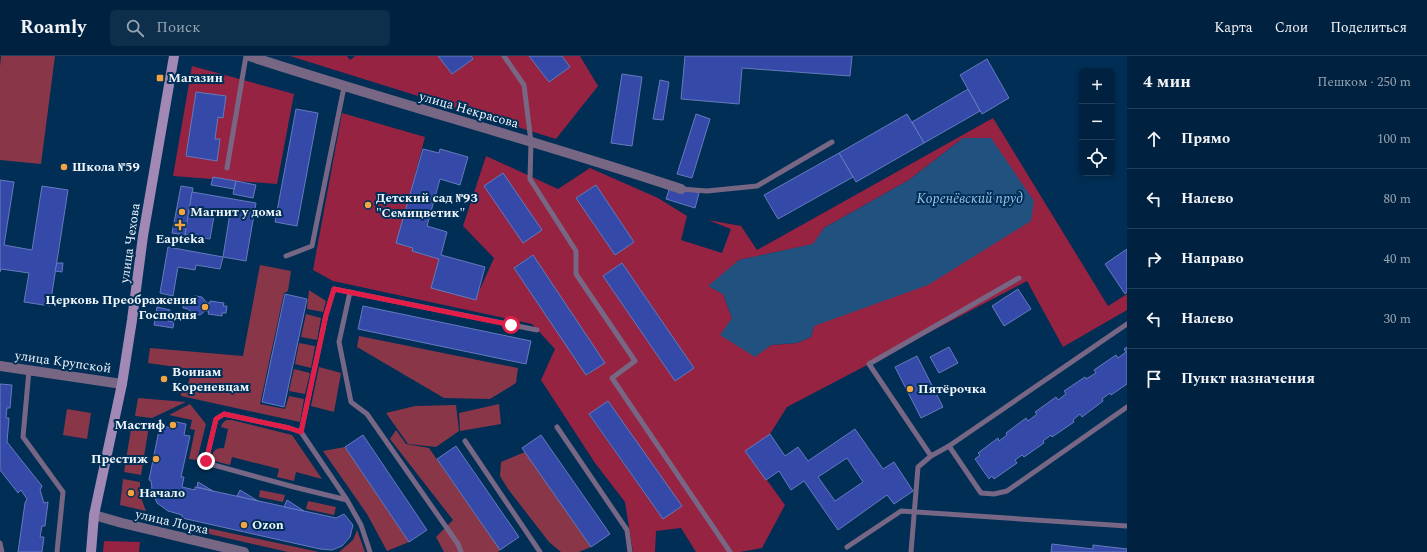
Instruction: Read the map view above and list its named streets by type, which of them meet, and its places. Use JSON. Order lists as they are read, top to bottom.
{
  "streets": {
    "main road": ["улица Чехова"],
    "street": ["улица Некрасова", "улица Крупской", "улица Лорха"]
  },
  "crossings": [
    ["улица Чехова", "улица Крупской"],
    ["улица Чехова", "улица Лорха"]
  ],
  "water": ["Коренёвский пруд"],
  "places": {
    "transit": ["Магазин"],
    "other": [
      "Школа №59",
      "Детский сад №93 \"Семицветик\"",
      "Магнит у дома",
      "Церковь Преображения Господня",
      "Воинам Кореневцам",
      "Пятёрочка",
      "Мастиф",
      "Престиж",
      "Начало",
      "Ozon"
    ],
    "health": ["Eapteka"]
  },
  "page": {
    "header": "Roamly",
    "search": "Поиск",
    "nav": ["Карта", "Слои", "Поделиться"],
    "heading": ["4 мин", "Пешком · 250 m"],
    "map_buttons": ["+", "−"],
    "list": [
      ["Прямо", "100 m"],
      ["Налево", "80 m"],
      ["Направо", "40 m"],
      ["Налево", "30 m"],
      "Пункт назначения"
    ]
  }
}
